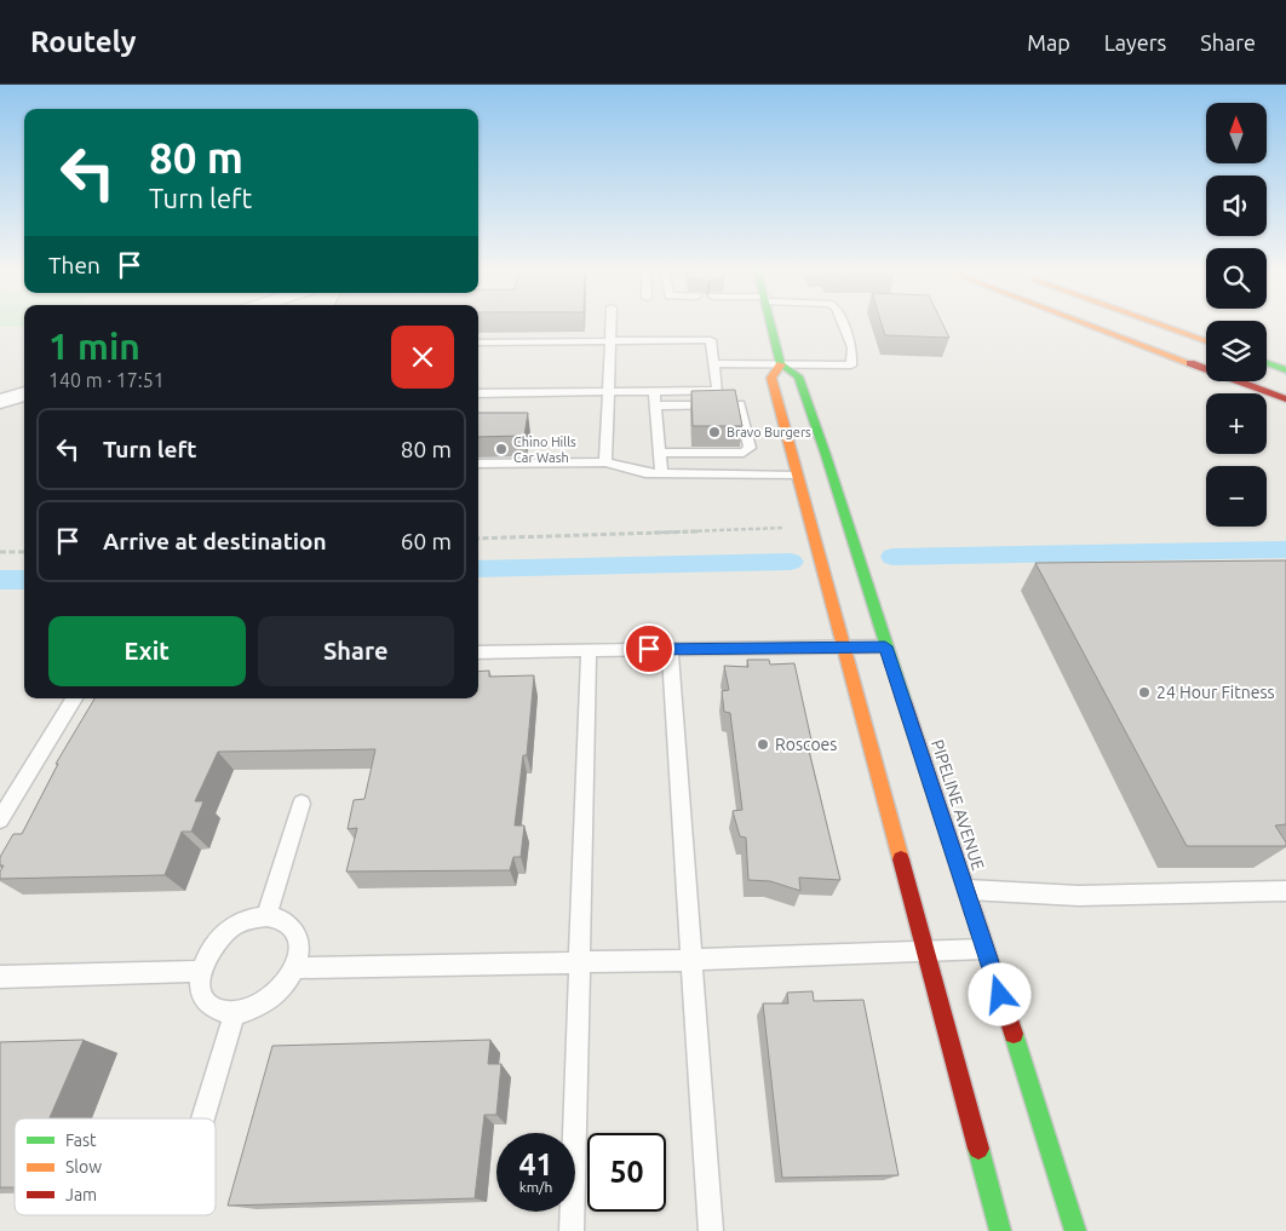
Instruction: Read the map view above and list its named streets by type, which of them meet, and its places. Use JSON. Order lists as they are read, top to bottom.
{
  "streets": {
    "main road": ["PIPELINE AVENUE"]
  },
  "places": [
    "Bravo Burgers",
    "Chino Hills Car Wash",
    "24 Hour Fitness",
    "Roscoes"
  ],
  "legend": ["Fast", "Slow", "Jam"],
  "north": "top",
  "page": {
    "header": "Routely",
    "nav": ["Map", "Layers", "Share"],
    "map_buttons": ["+", "−"],
    "turn": ["80 m", "Turn left"],
    "then": "Then",
    "heading": ["1 min", "140 m · 17:51"],
    "list": [
      {
        "name": "Turn left",
        "value": "80 m"
      },
      {
        "name": "Arrive at destination",
        "value": "60 m"
      }
    ],
    "buttons": ["Exit", "Share"],
    "speed": "41 km/h",
    "limit": "50"
  }
}
